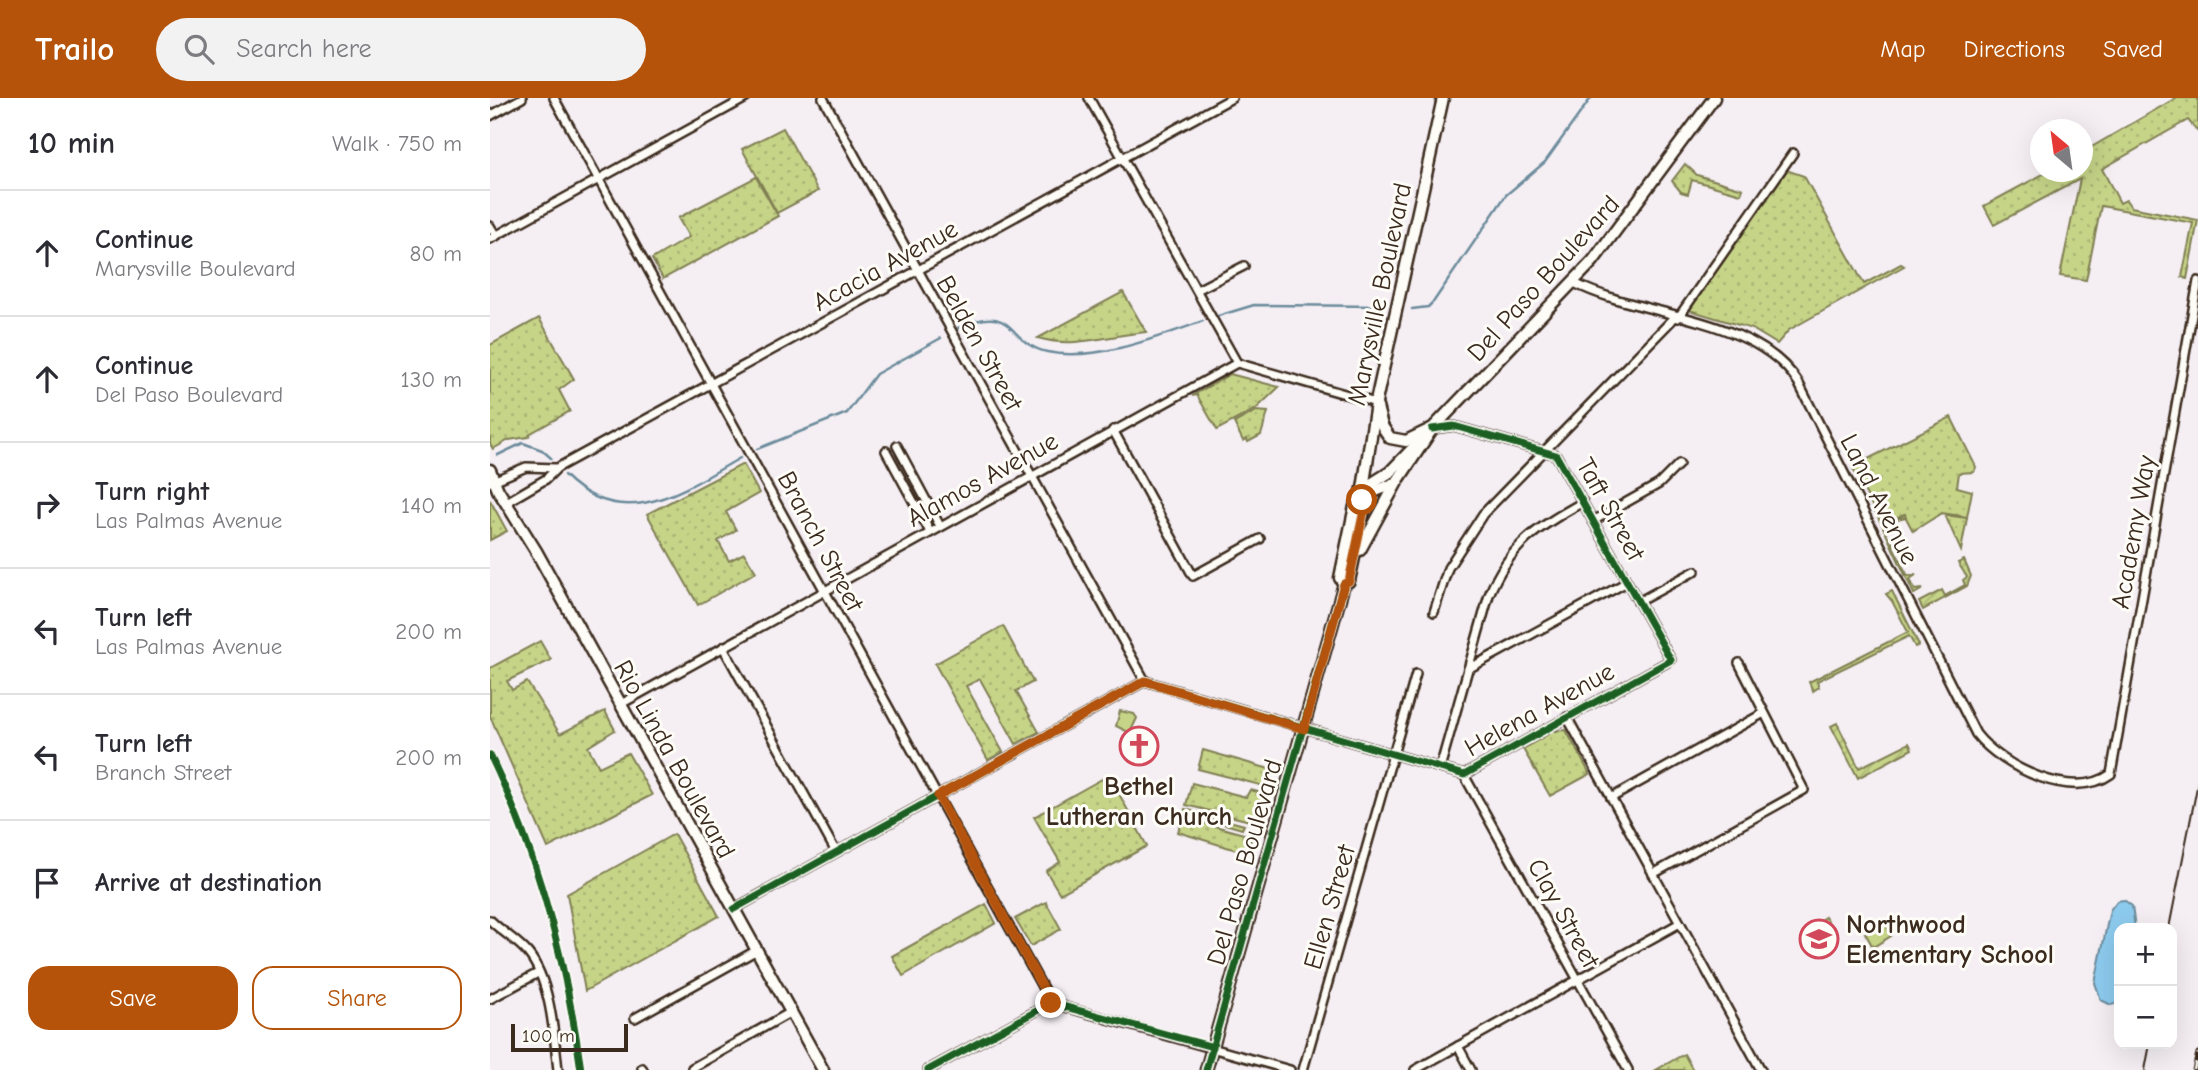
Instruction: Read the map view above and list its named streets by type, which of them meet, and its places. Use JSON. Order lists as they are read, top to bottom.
{
  "streets": {
    "main road": ["Del Paso Boulevard", "Marysville Boulevard", "Rio Linda Boulevard"],
    "street": [
      "Acacia Avenue",
      "Belden Street",
      "Alamos Avenue",
      "Land Avenue",
      "Taft Street",
      "Academy Way",
      "Branch Street",
      "Helena Avenue",
      "Ellen Street",
      "Clay Street"
    ]
  },
  "crossings": [
    ["Acacia Avenue", "Belden Street"],
    ["Acacia Avenue", "Branch Street"],
    ["Acacia Avenue", "Rio Linda Boulevard"],
    ["Del Paso Boulevard", "Marysville Boulevard"],
    ["Del Paso Boulevard", "Land Avenue"],
    ["Del Paso Boulevard", "Taft Street"],
    ["Del Paso Boulevard", "Helena Avenue"],
    ["Belden Street", "Alamos Avenue"],
    ["Belden Street", "Helena Avenue"],
    ["Alamos Avenue", "Branch Street"],
    ["Alamos Avenue", "Rio Linda Boulevard"],
    ["Land Avenue", "Academy Way"],
    ["Taft Street", "Helena Avenue"],
    ["Helena Avenue", "Ellen Street"],
    ["Helena Avenue", "Clay Street"]
  ],
  "places": {
    "church": ["Bethel Lutheran Church"],
    "school or university": ["Northwood Elementary School"]
  },
  "scale_bar": "100 m",
  "north": "top left",
  "page": {
    "header": "Trailo",
    "search": "Search here",
    "nav": ["Map", "Directions", "Saved"],
    "heading": ["10 min", "Walk · 750 m"],
    "list": [
      ["Continue", "Marysville Boulevard", "80 m"],
      ["Continue", "Del Paso Boulevard", "130 m"],
      ["Turn right", "Las Palmas Avenue", "140 m"],
      ["Turn left", "Las Palmas Avenue", "200 m"],
      ["Turn left", "Branch Street", "200 m"],
      "Arrive at destination"
    ],
    "map_buttons": ["+", "−"],
    "buttons": ["Save", "Share"],
    "scale": "100 m"
  }
}
